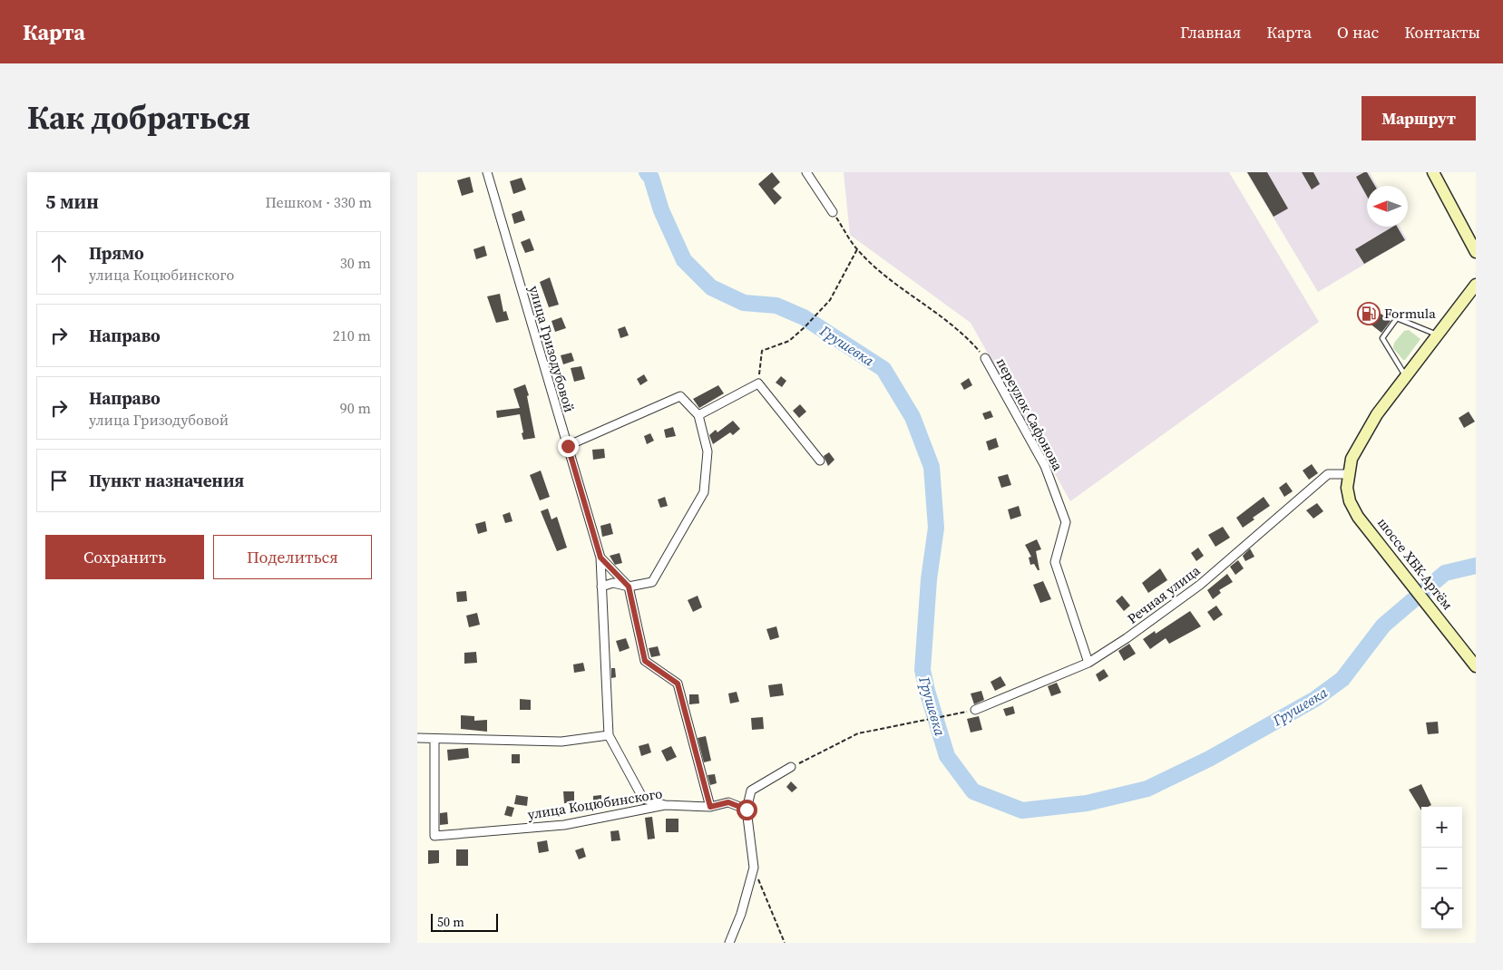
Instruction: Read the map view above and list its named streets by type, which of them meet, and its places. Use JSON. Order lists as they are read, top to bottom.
{
  "streets": {
    "main road": ["шоссе ХБК-Артём"],
    "street": [
      "улица Гризодубовой",
      "переулок Сафонова",
      "Речная улица",
      "улица Коцюбинского"
    ]
  },
  "crossings": [
    ["улица Гризодубовой", "улица Коцюбинского"],
    ["переулок Сафонова", "Речная улица"],
    ["шоссе ХБК-Артём", "Речная улица"]
  ],
  "water": ["Грушевка"],
  "places": {
    "fuel station": ["Formula"]
  },
  "scale_bar": "50 m",
  "north": "left",
  "page": {
    "header": "Карта",
    "nav": [
      "Главная",
      "Карта",
      "О нас",
      "Контакты"
    ],
    "title": "Как добраться",
    "buttons": [
      "Маршрут",
      ["Сохранить", "Поделиться"]
    ],
    "heading": ["5 мин", "Пешком · 330 m"],
    "list": [
      ["Прямо", "улица Коцюбинского", "30 m"],
      ["Направо", "210 m"],
      ["Направо", "улица Гризодубовой", "90 m"],
      "Пункт назначения"
    ],
    "map_buttons": ["+", "−"],
    "scale": "50 m"
  }
}
